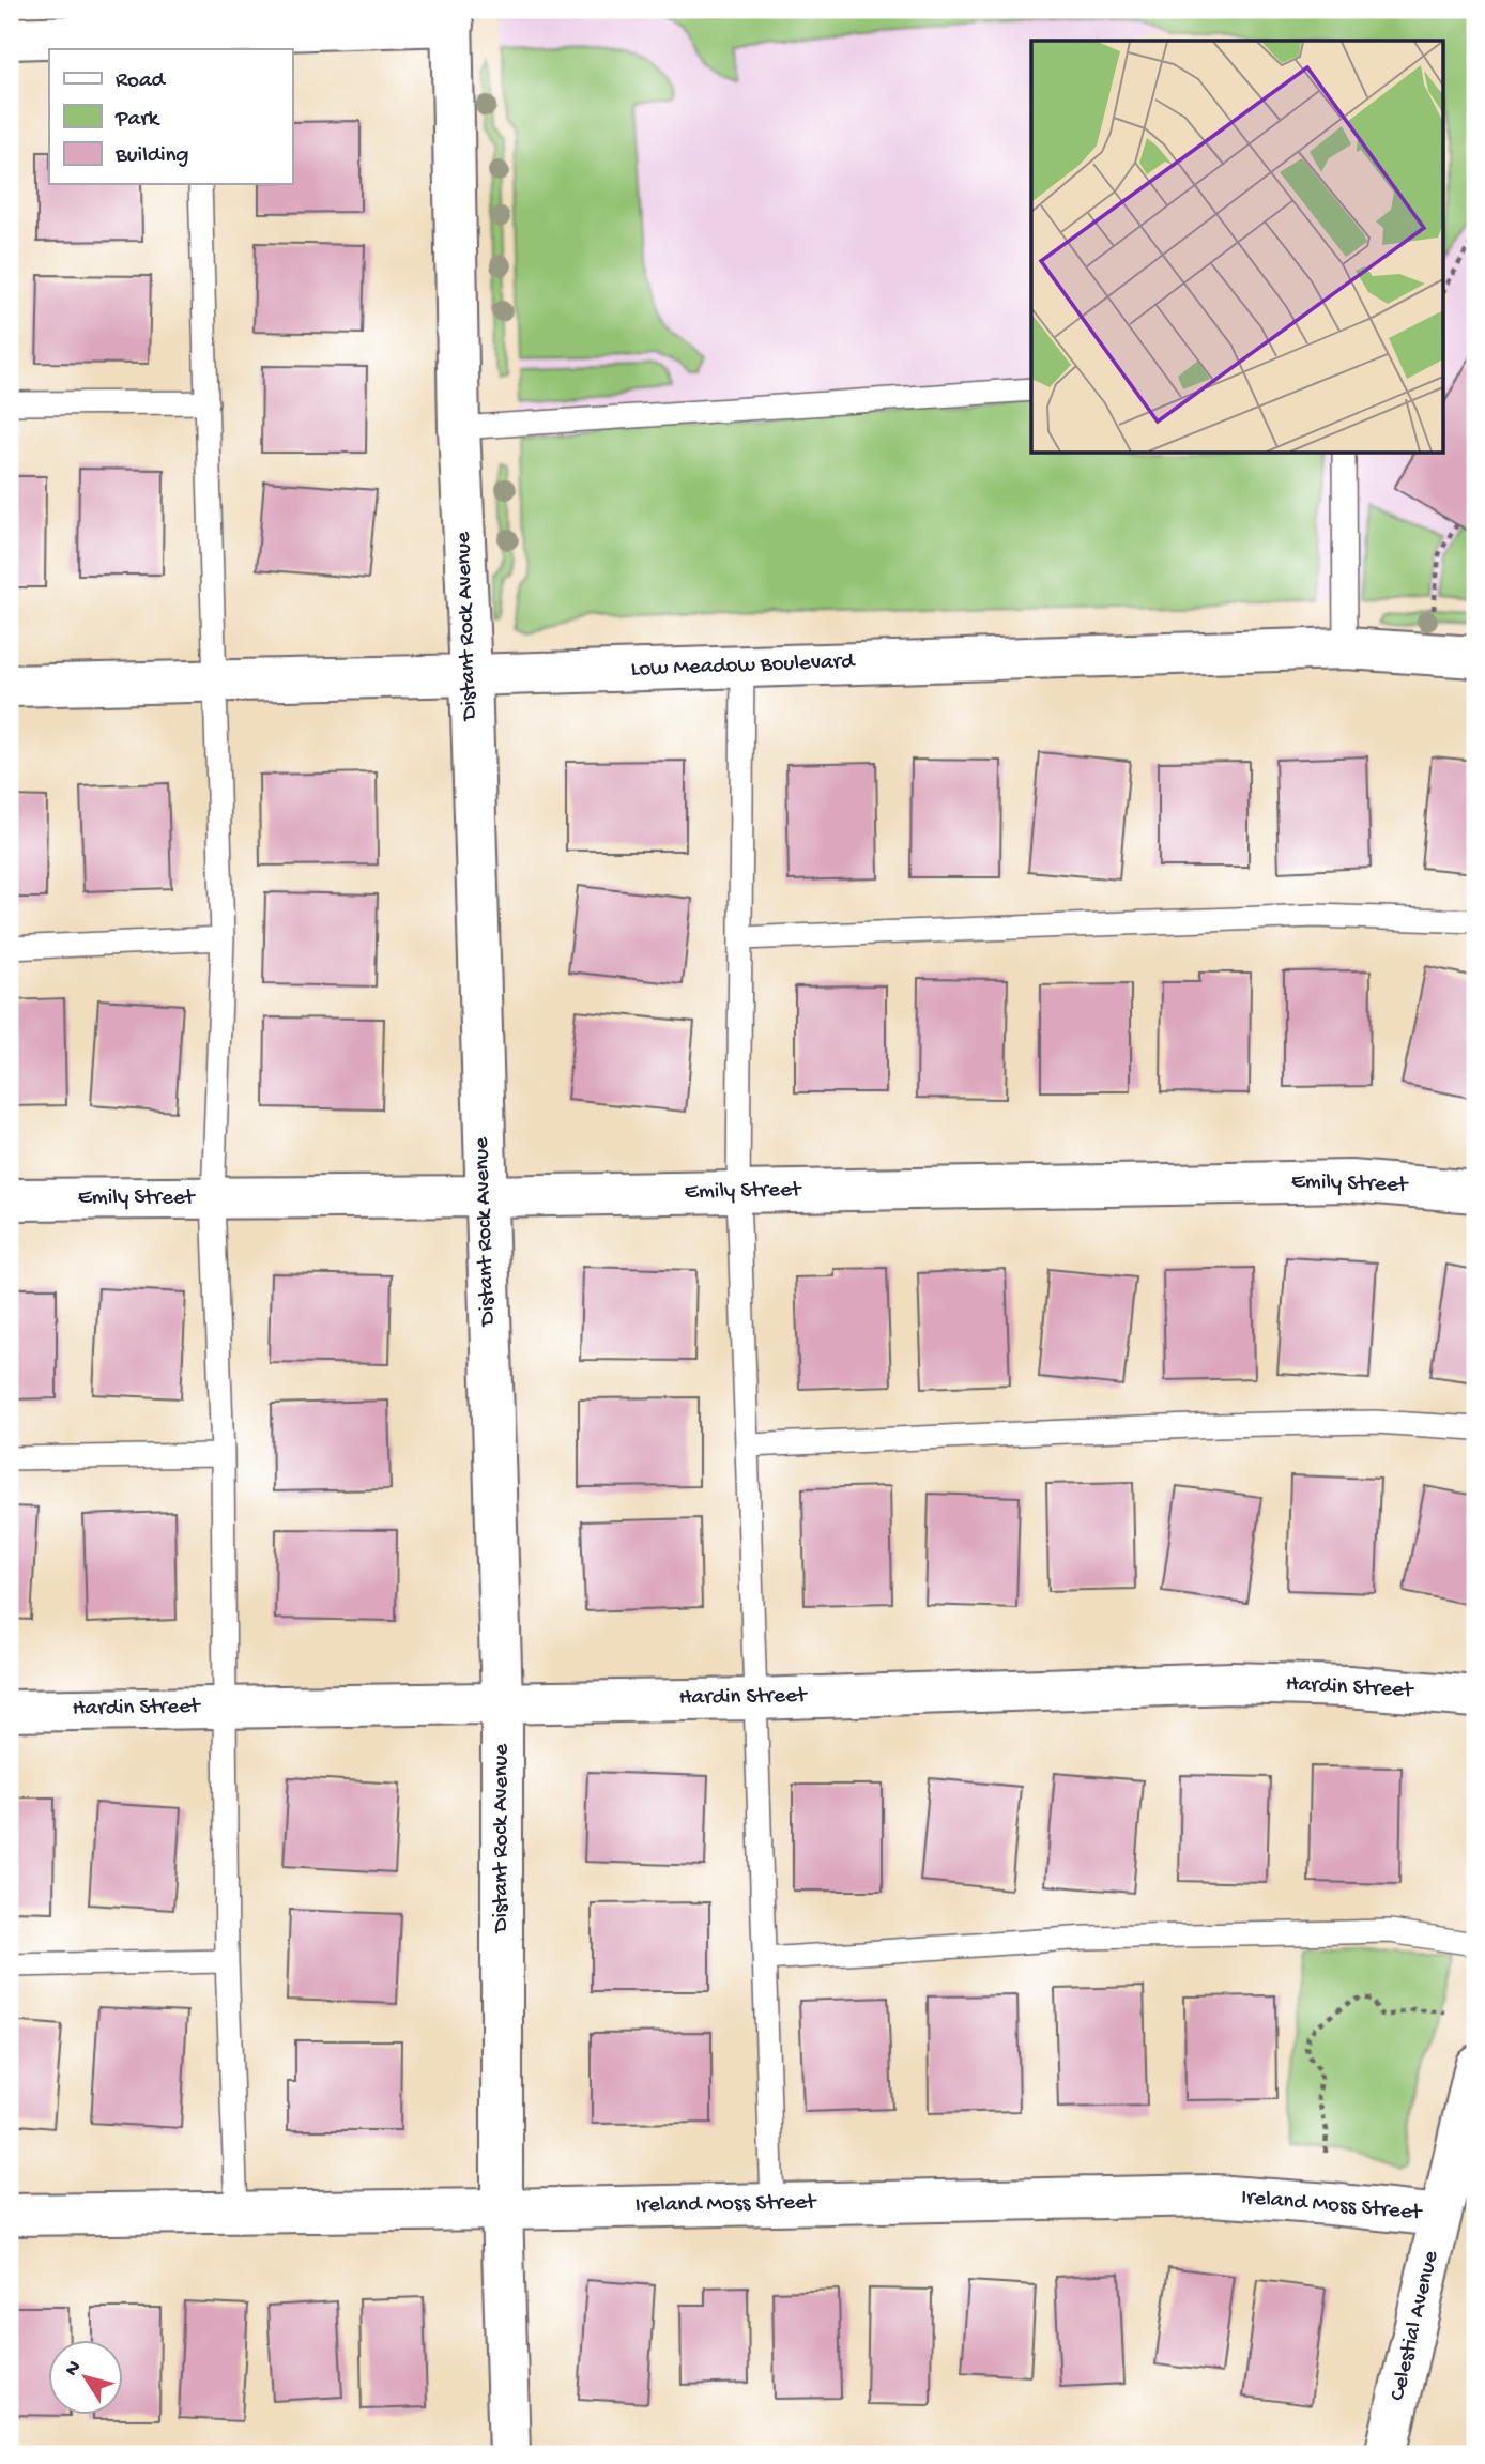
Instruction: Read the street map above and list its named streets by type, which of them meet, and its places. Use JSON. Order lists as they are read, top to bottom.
{
  "streets": {
    "street": [
      "Distant Rock Avenue",
      "Low Meadow Boulevard",
      "Emily Street",
      "Hardin Street",
      "Ireland Moss Street",
      "Celestial Avenue"
    ]
  },
  "crossings": [
    ["Distant Rock Avenue", "Low Meadow Boulevard"],
    ["Distant Rock Avenue", "Emily Street"],
    ["Distant Rock Avenue", "Hardin Street"],
    ["Distant Rock Avenue", "Ireland Moss Street"],
    ["Ireland Moss Street", "Celestial Avenue"]
  ],
  "legend": ["Road", "Park", "Building"],
  "north": "top left"
}
